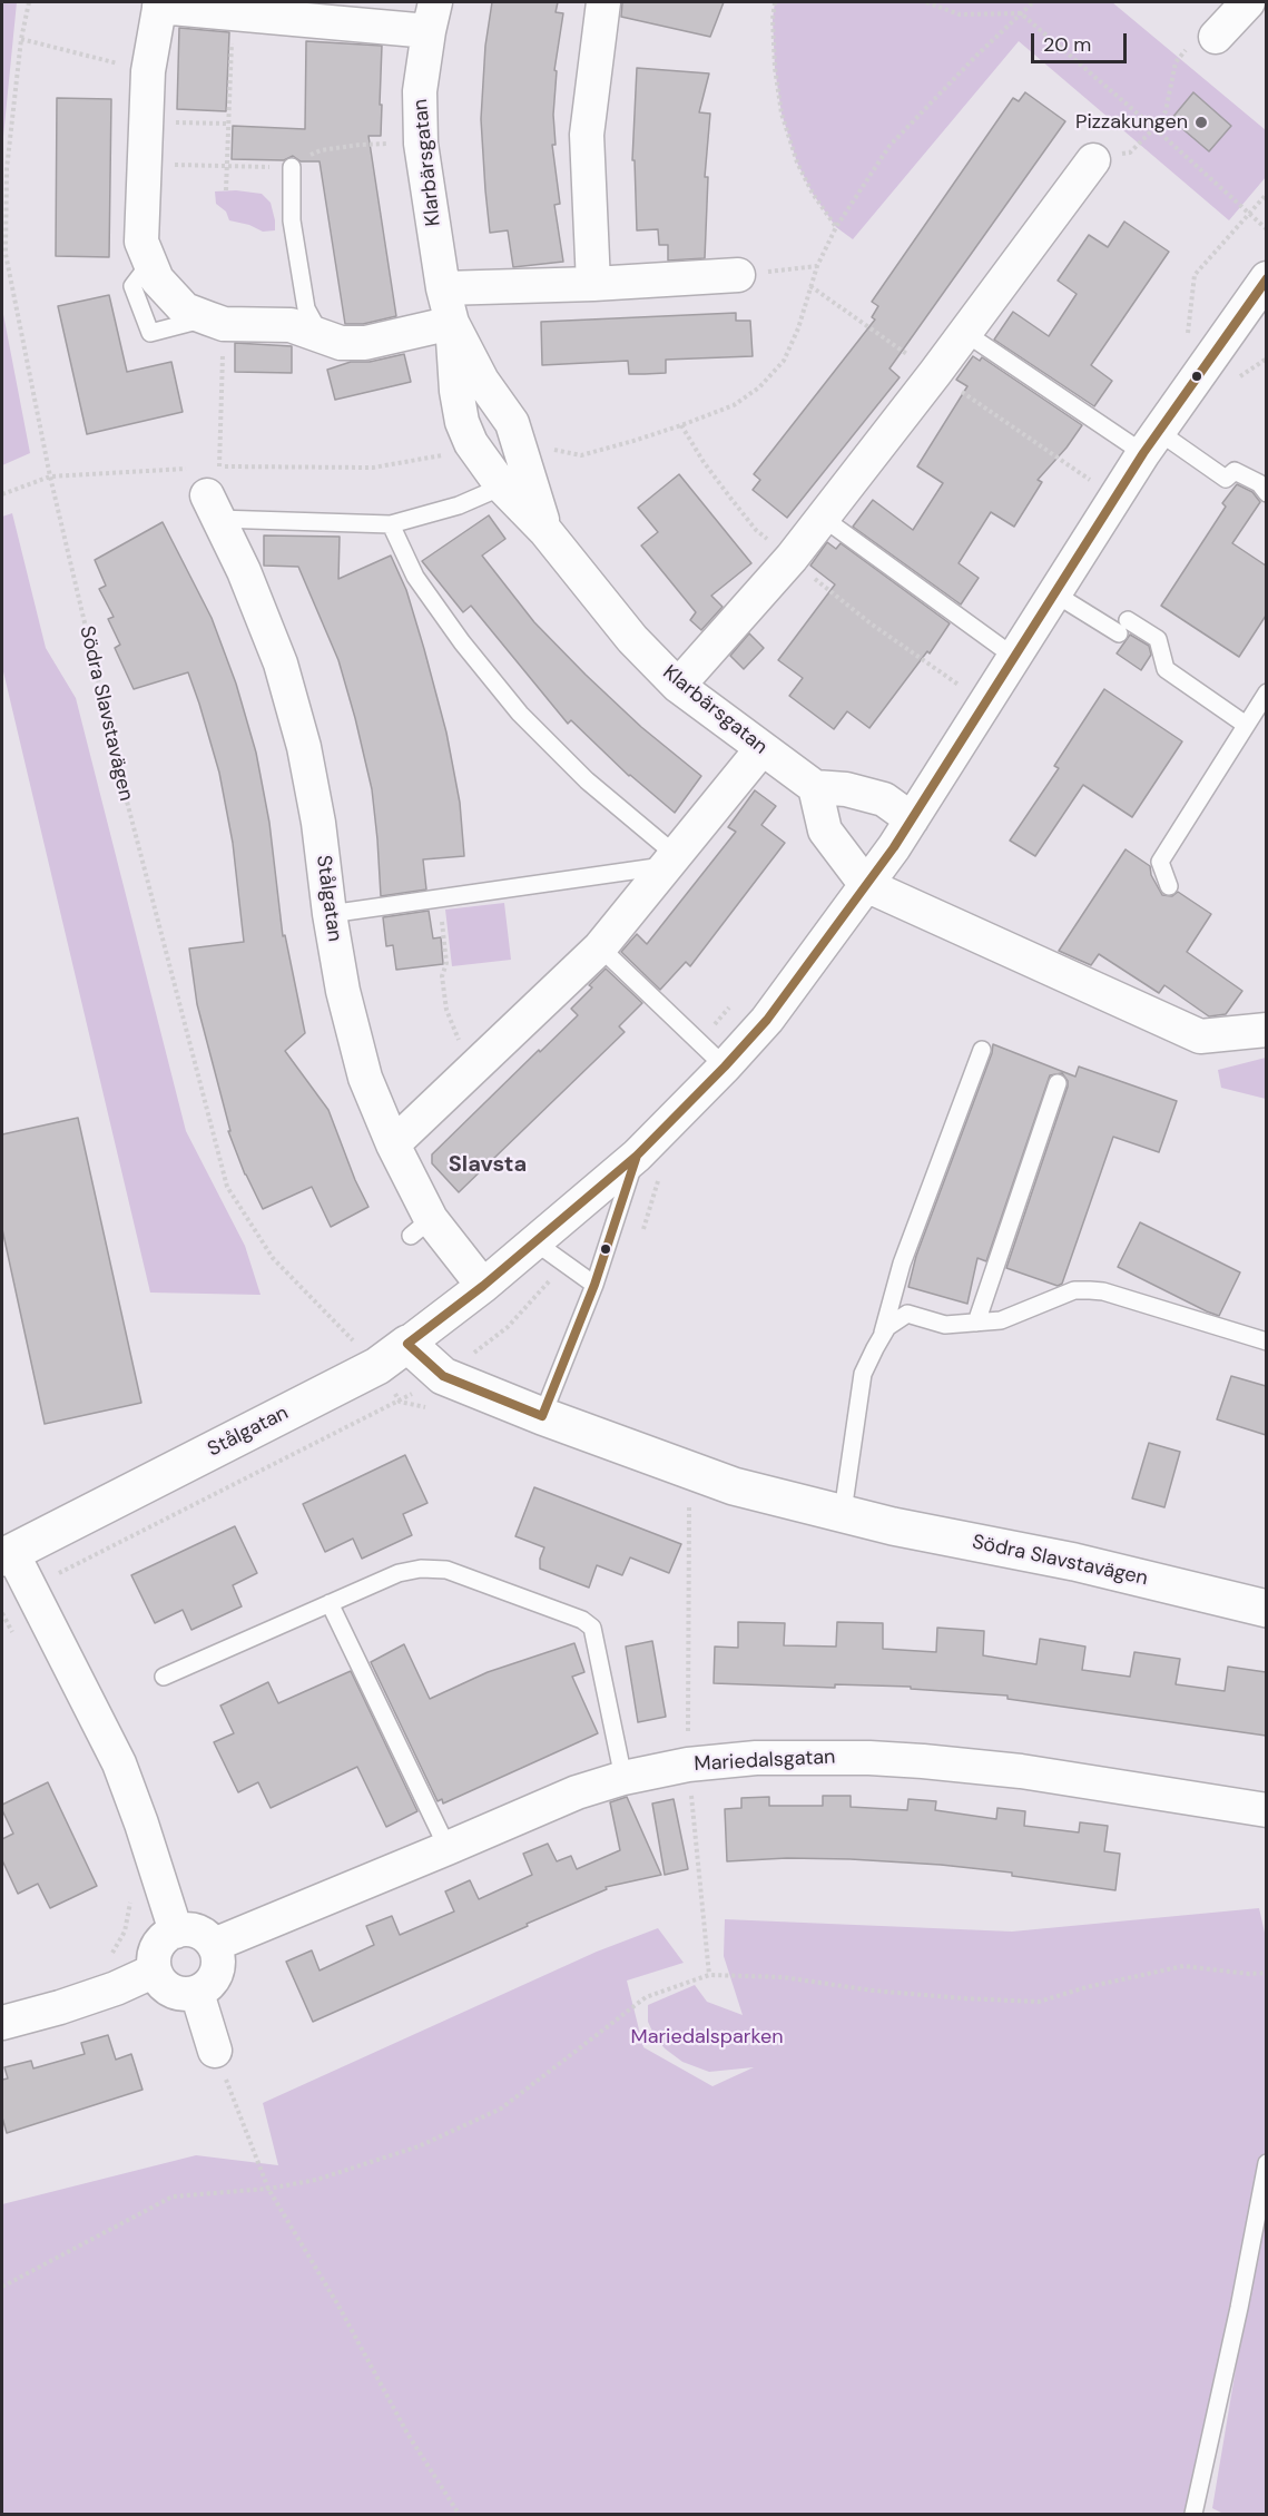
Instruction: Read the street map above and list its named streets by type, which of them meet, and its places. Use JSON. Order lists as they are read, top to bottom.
{
  "streets": {
    "street": [
      "Klarbärsgatan",
      "Södra Slavstavägen",
      "Stålgatan",
      "Mariedalsgatan"
    ]
  },
  "crossings": [
    ["Klarbärsgatan", "Stålgatan"],
    ["Södra Slavstavägen", "Stålgatan"]
  ],
  "districts": ["Slavsta"],
  "parks": ["Mariedalsparken"],
  "places": ["Pizzakungen"],
  "scale_bar": "20 m"
}
